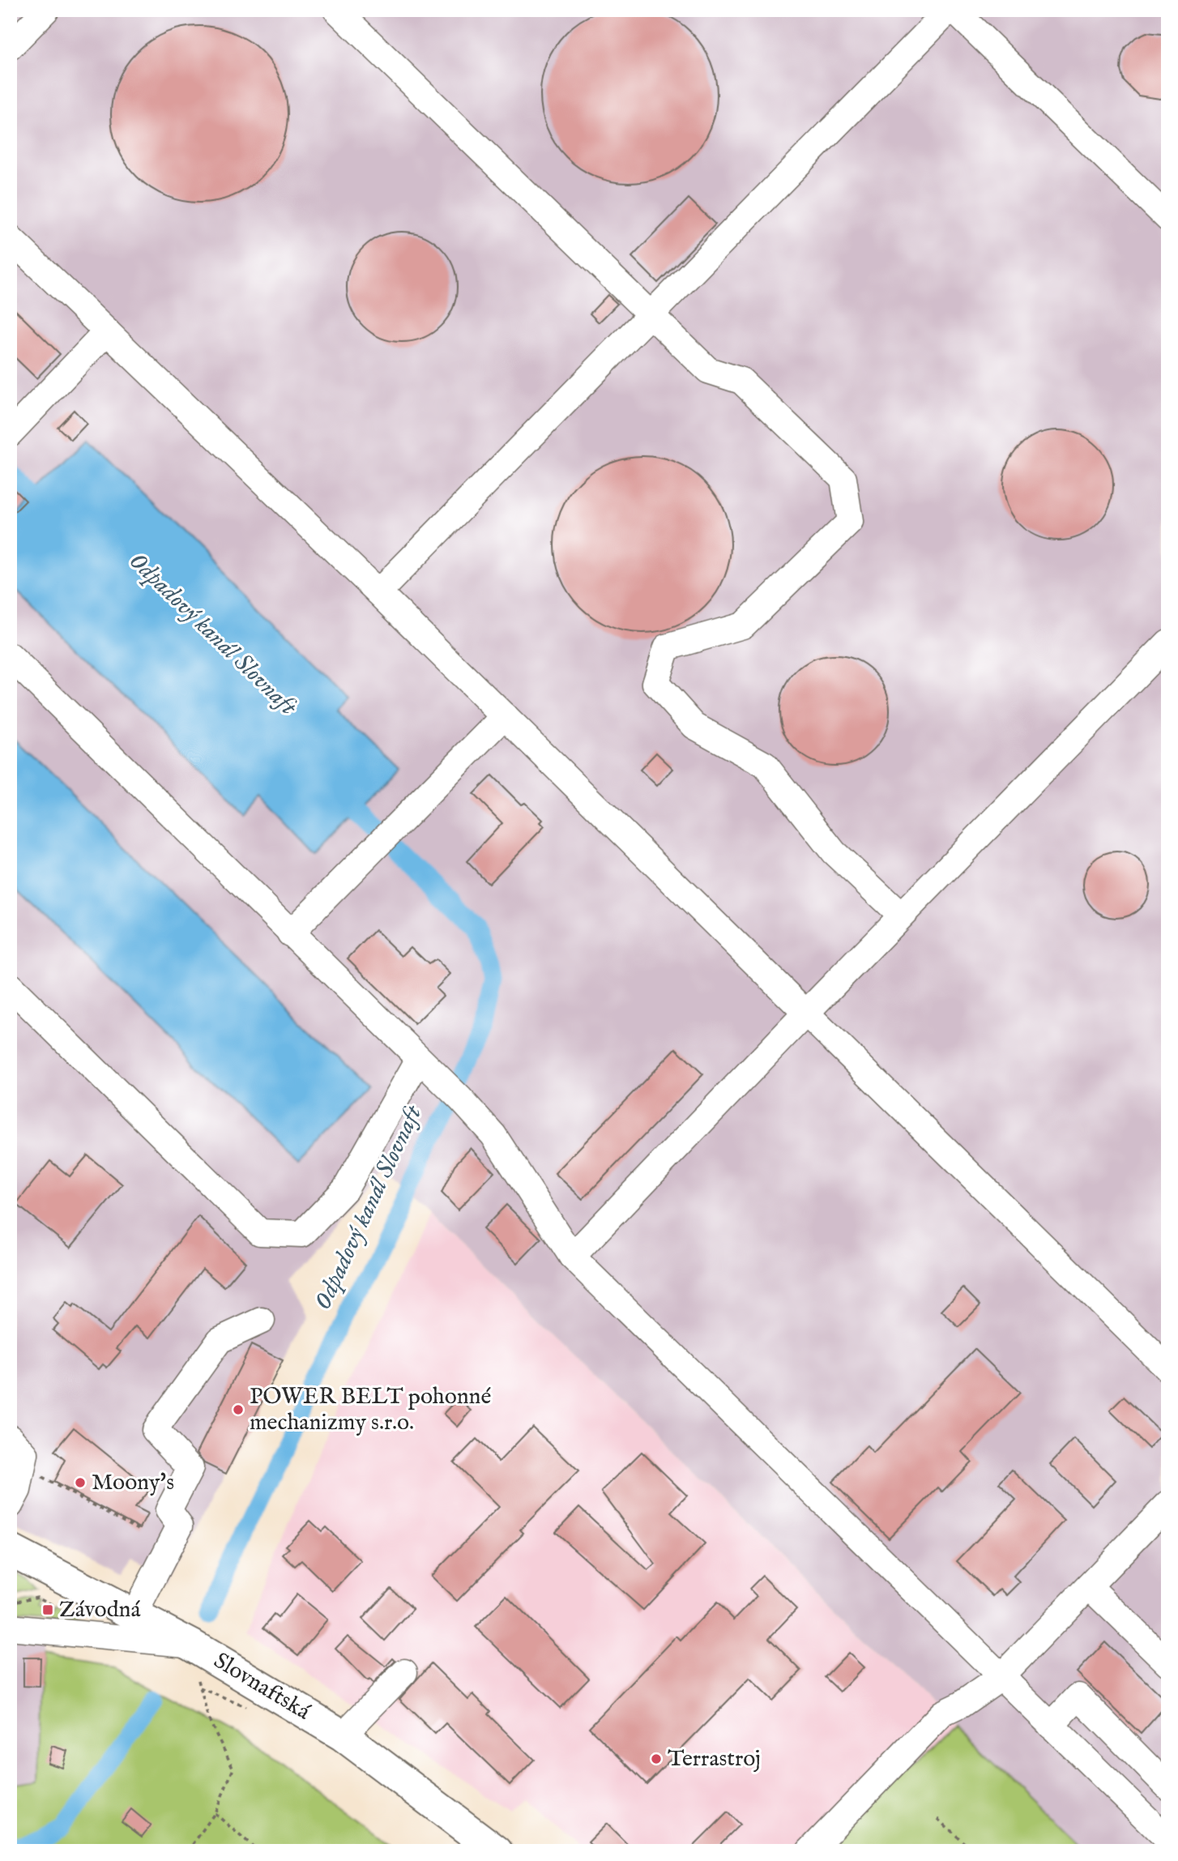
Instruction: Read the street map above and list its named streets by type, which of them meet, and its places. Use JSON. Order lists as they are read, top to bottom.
{
  "streets": {
    "main road": ["Slovnaftská"]
  },
  "water": ["Odpadový kanál Slovnaft"],
  "places": {
    "other": ["POWER BELT pohonné mechanizmy s.r.o.", "Moony's", "Terrastroj"],
    "transit": ["Závodná"]
  }
}
